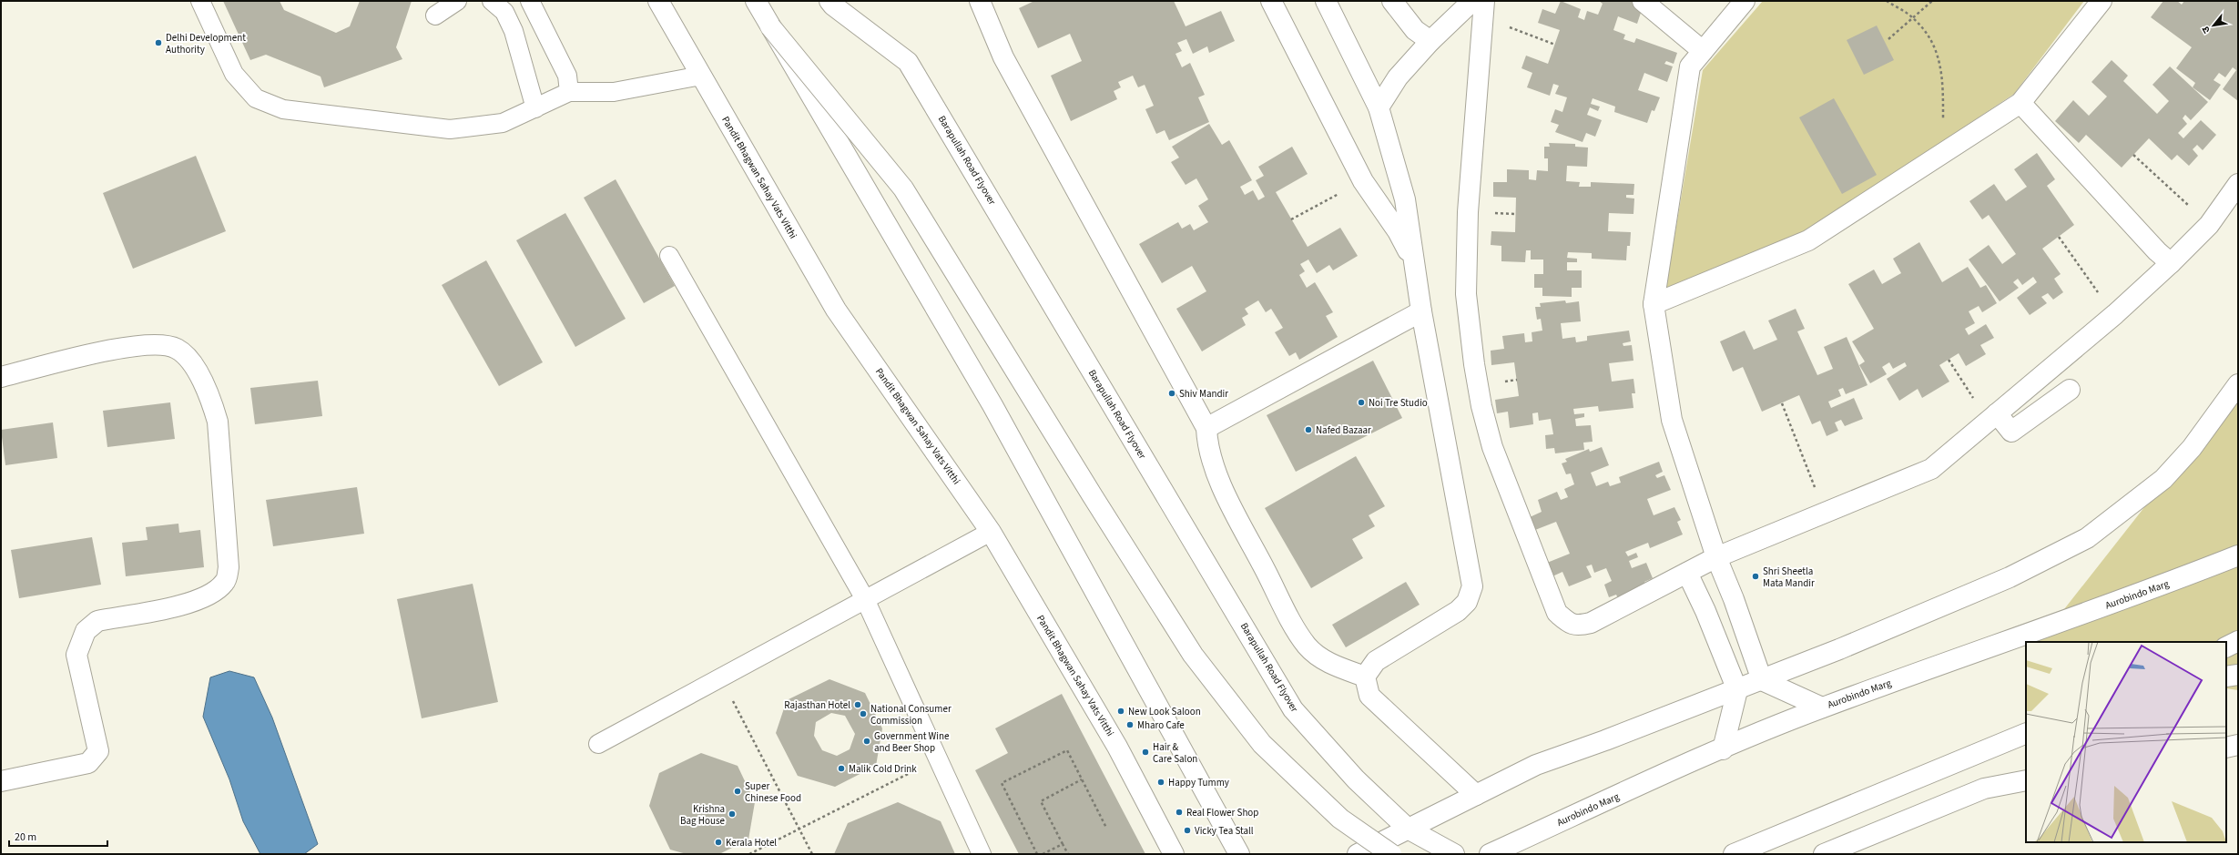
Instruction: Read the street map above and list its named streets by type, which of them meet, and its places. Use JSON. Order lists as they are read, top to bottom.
{
  "streets": {
    "main road": ["Barapullah Road Flyover", "Pandit Bhagwan Sahay Vats Vitthi", "Aurobindo Marg"]
  },
  "places": [
    "Delhi Development Authority",
    "Shiv Mandir",
    "Noi Tre Studio",
    "Nafed Bazaar",
    "Shri Sheetla Mata Mandir",
    "Rajasthan Hotel",
    "New Look Saloon",
    "National Consumer Commission",
    "Mharo Cafe",
    "Government Wine and Beer Shop",
    "Hair & Care Salon",
    "Malik Cold Drink",
    "Happy Tummy",
    "Super Chinese Food",
    "Real Flower Shop",
    "Krishna Bag House",
    "Vicky Tea Stall",
    "Kerala Hotel"
  ],
  "scale_bar": "20 m",
  "north": "bottom left"
}
